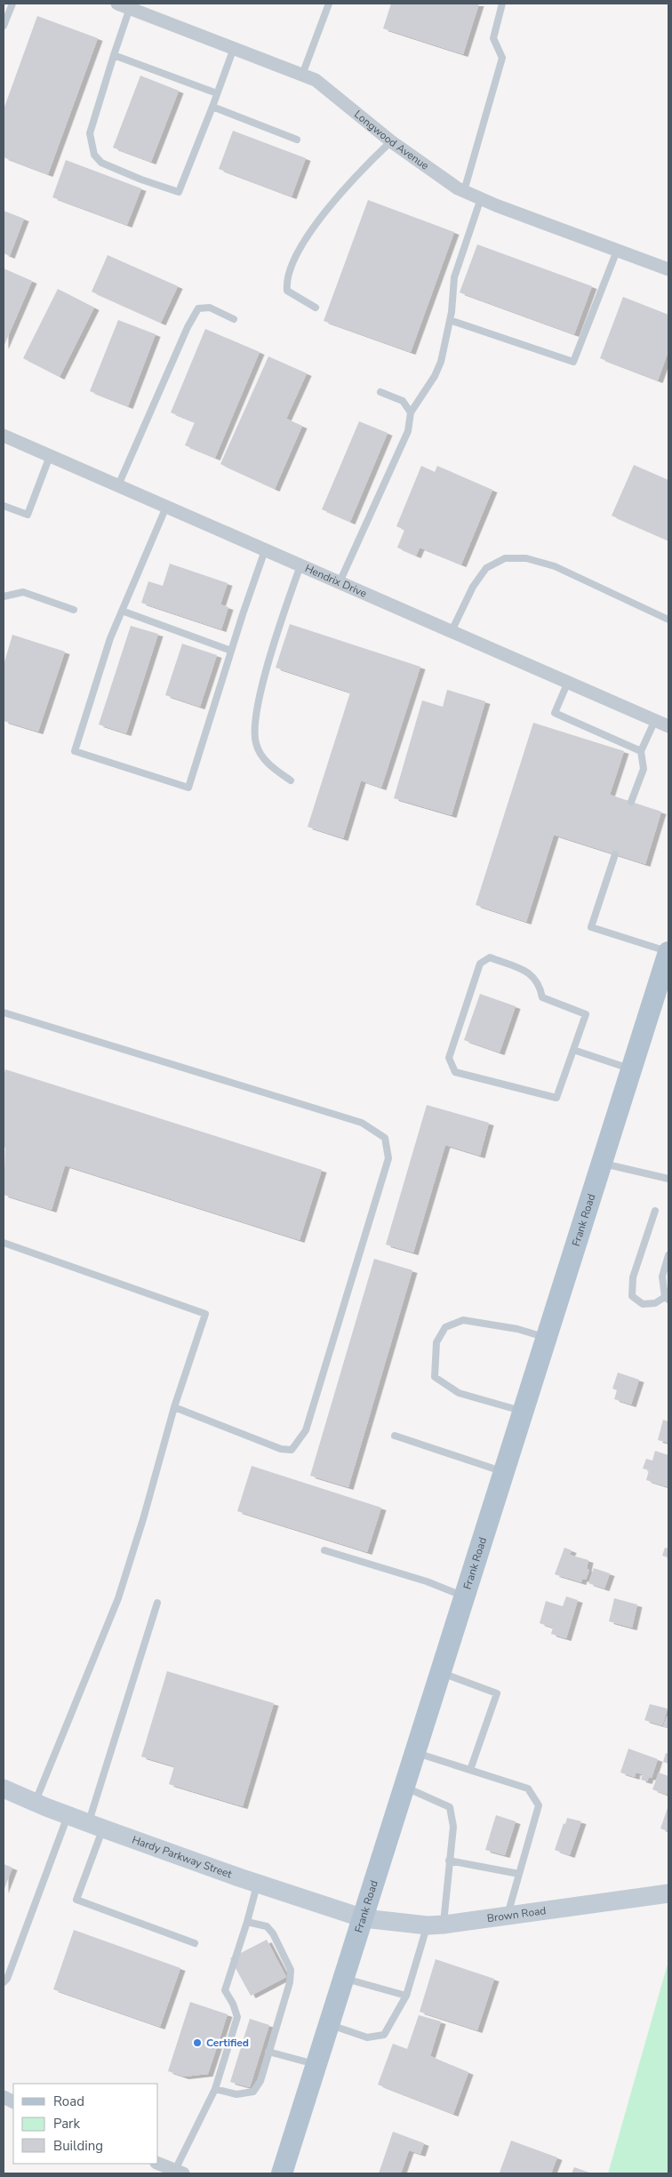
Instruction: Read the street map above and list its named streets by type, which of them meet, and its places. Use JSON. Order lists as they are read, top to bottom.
{
  "streets": {
    "main road": ["Frank Road", "Hardy Parkway Street", "Brown Road"],
    "street": ["Longwood Avenue", "Hendrix Drive"]
  },
  "crossings": [
    ["Frank Road", "Hardy Parkway Street"],
    ["Frank Road", "Brown Road"],
    ["Hardy Parkway Street", "Brown Road"]
  ],
  "places": ["Certified"],
  "legend": ["Road", "Park", "Building"]
}
